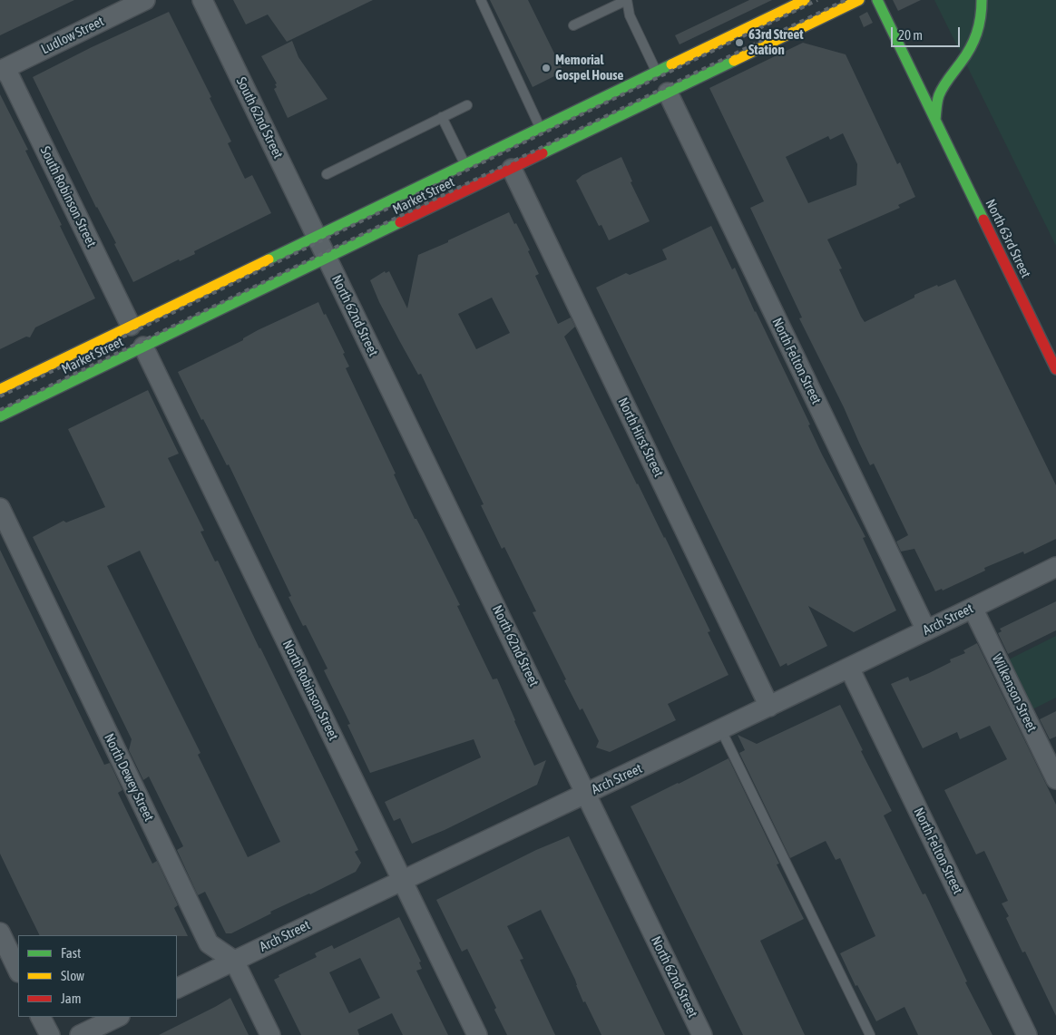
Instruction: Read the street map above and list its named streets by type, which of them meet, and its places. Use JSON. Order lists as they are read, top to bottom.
{
  "streets": {
    "main road": ["Market Street", "North 63rd Street"],
    "street": [
      "Ludlow Street",
      "South 62nd Street",
      "South Robinson Street",
      "North 62nd Street",
      "North Felton Street",
      "North Hirst Street",
      "Arch Street",
      "North Robinson Street",
      "Wilkenson Street",
      "North Dewey Street"
    ]
  },
  "crossings": [
    ["Ludlow Street", "South Robinson Street"],
    ["South 62nd Street", "Market Street"],
    ["South 62nd Street", "North 62nd Street"],
    ["Market Street", "South Robinson Street"],
    ["Market Street", "North 62nd Street"],
    ["Market Street", "North Felton Street"],
    ["Market Street", "North Hirst Street"],
    ["Market Street", "North Robinson Street"],
    ["North 62nd Street", "Arch Street"],
    ["North Felton Street", "Arch Street"],
    ["North Hirst Street", "Arch Street"],
    ["Arch Street", "North Robinson Street"],
    ["Arch Street", "Wilkenson Street"],
    ["Arch Street", "North Dewey Street"]
  ],
  "places": ["63rd Street Station", "Memorial Gospel House"],
  "legend": ["Fast", "Slow", "Jam"],
  "scale_bar": "20 m"
}
